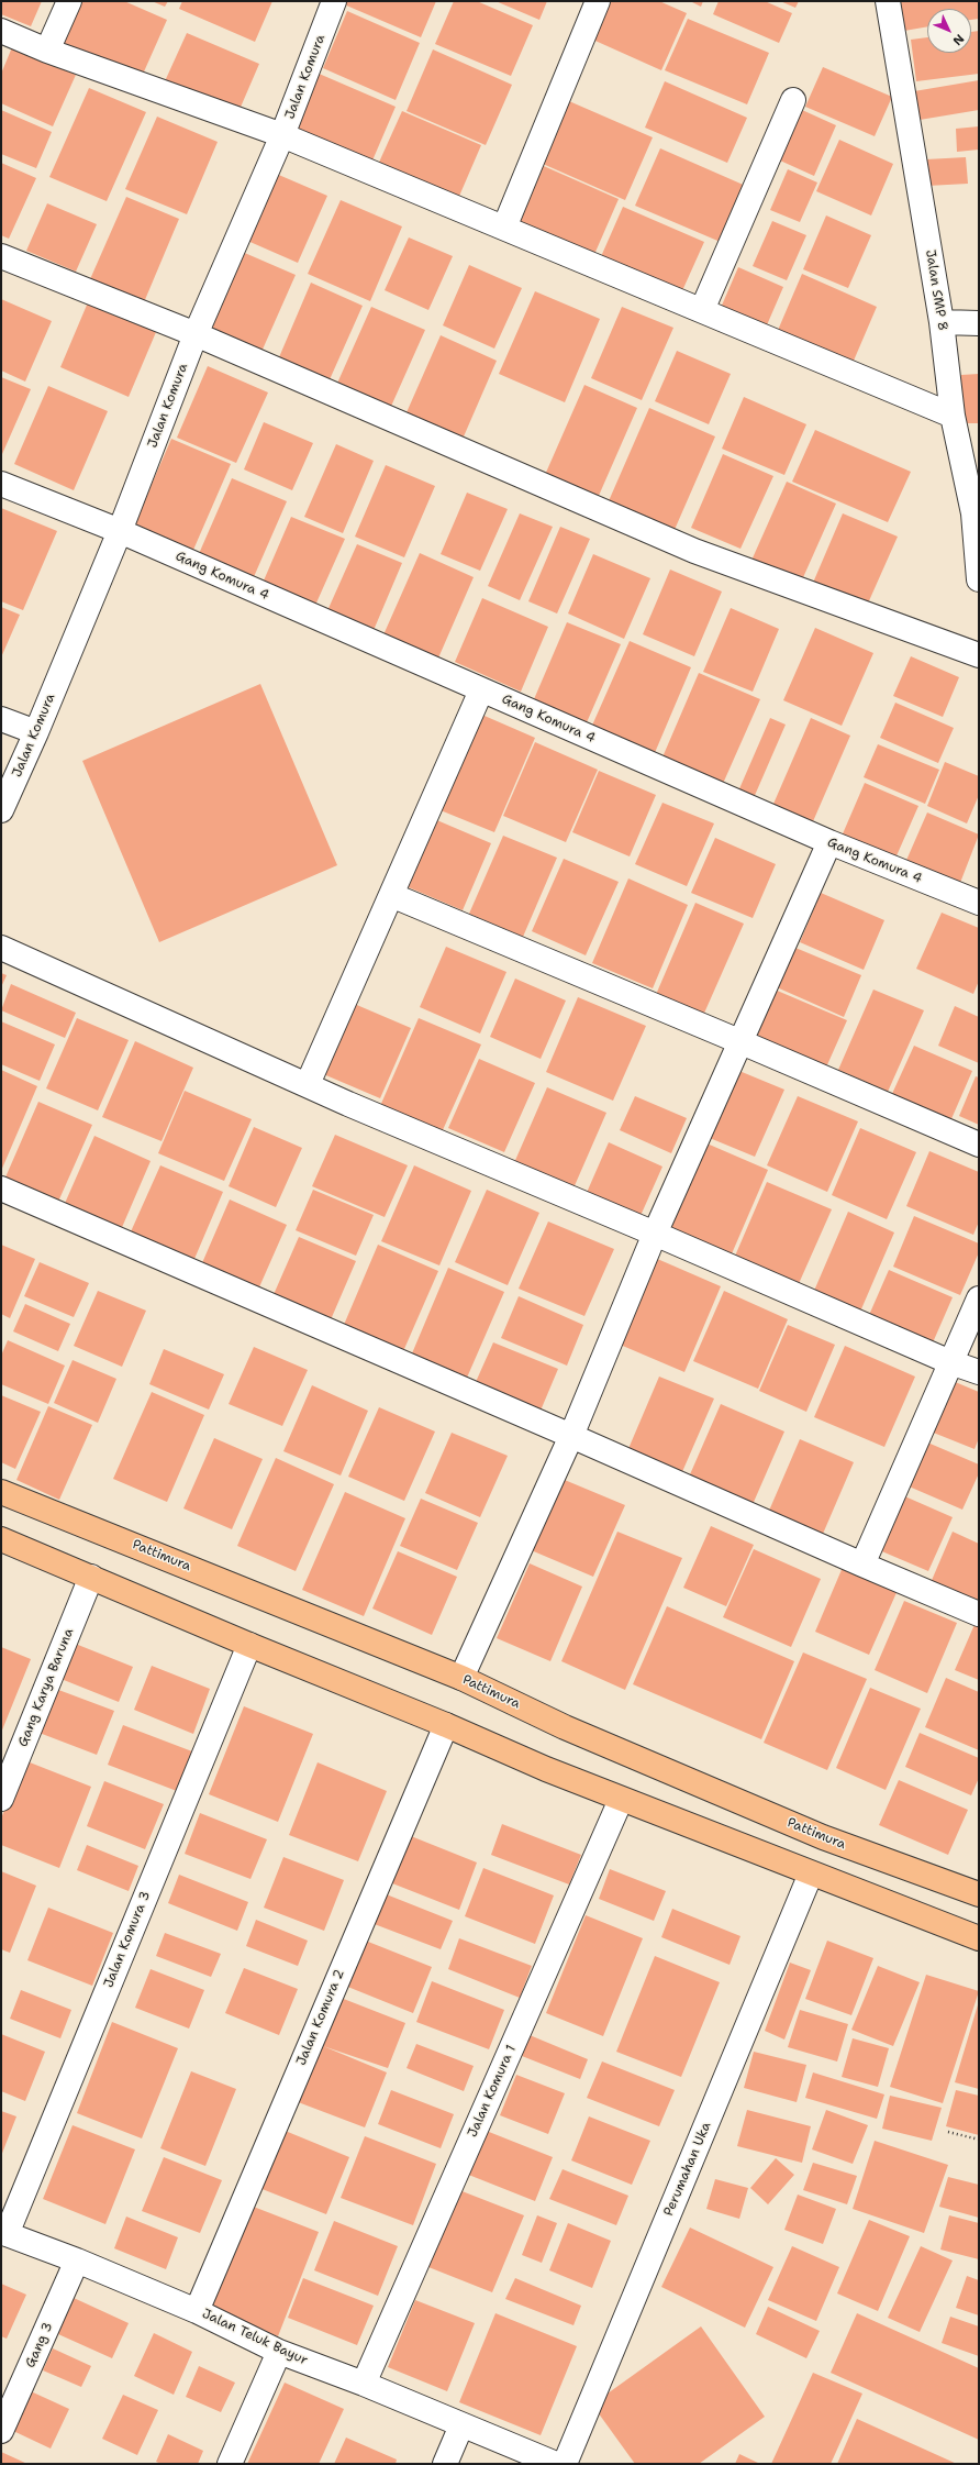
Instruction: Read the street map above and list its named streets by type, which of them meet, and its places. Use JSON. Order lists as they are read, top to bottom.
{
  "streets": {
    "main road": ["Pattimura"],
    "street": [
      "Jalan Komura",
      "Jalan SMP 8",
      "Gang Komura 4",
      "Gang Karya Baruna",
      "Jalan Komura 3",
      "Jalan Komura 2",
      "Jalan Komura 1",
      "Perumahan Uka",
      "Jalan Teluk Bayur",
      "Gang 3"
    ]
  },
  "crossings": [
    ["Jalan Komura", "Gang Komura 4"],
    ["Jalan Komura 3", "Jalan Teluk Bayur"],
    ["Jalan Komura 2", "Jalan Teluk Bayur"],
    ["Jalan Komura 1", "Jalan Teluk Bayur"],
    ["Jalan Teluk Bayur", "Gang 3"]
  ],
  "north": "bottom right"
}
